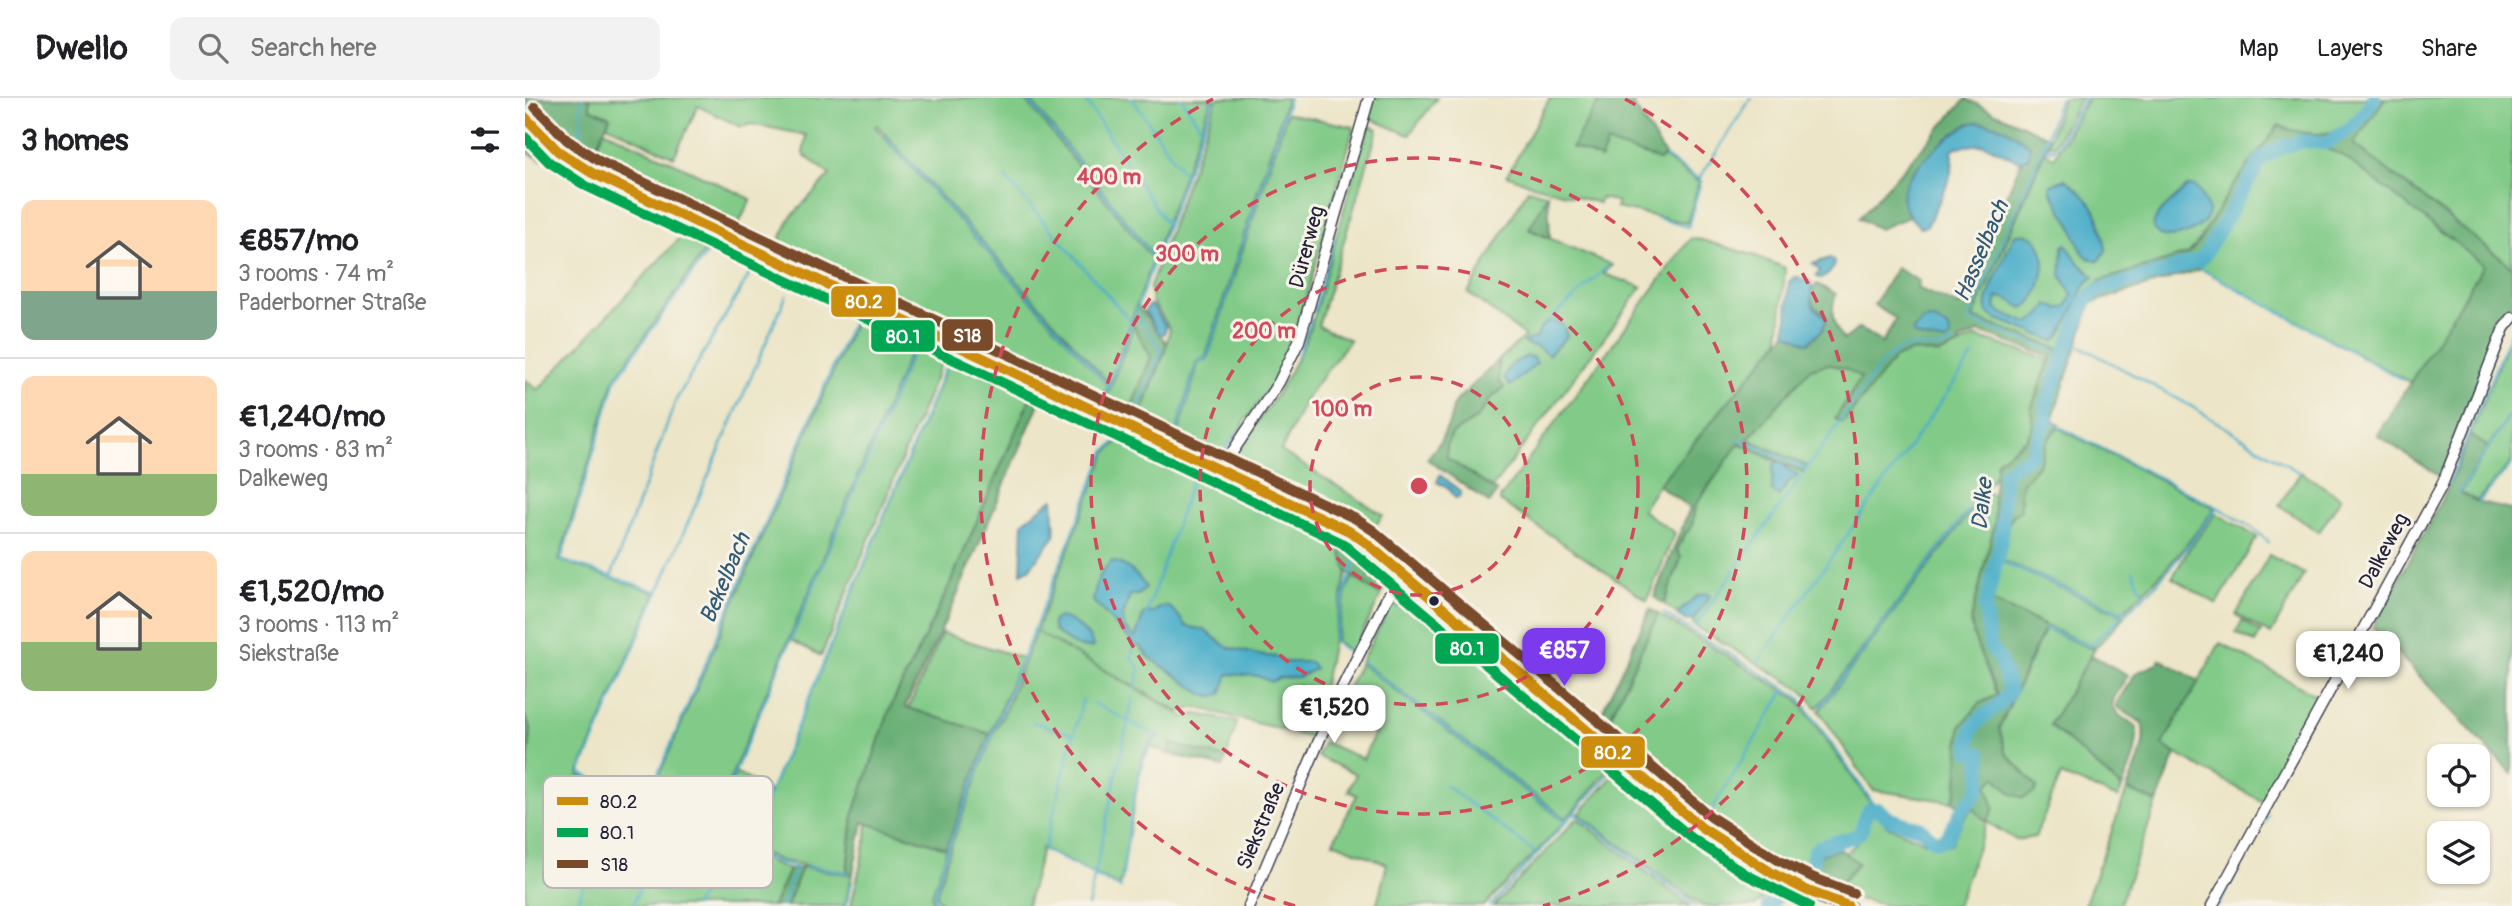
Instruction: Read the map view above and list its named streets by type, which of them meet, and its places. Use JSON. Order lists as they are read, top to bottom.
{
  "streets": {
    "street": ["Dürerweg", "Dalkeweg", "Siekstraße"]
  },
  "water": ["Hasselbach", "Dalke", "Bekelbach"],
  "lines": ["transit line S18", "transit line 80.2", "transit line 80.1"],
  "legend": ["80.2", "80.1", "S18"],
  "page": {
    "header": "Dwello",
    "search": "Search here",
    "nav": ["Map", "Layers", "Share"],
    "heading": "3 homes",
    "list": [
      {
        "name": "€857/mo",
        "note": "3 rooms · 74 m² · Paderborner Straße"
      },
      {
        "name": "€1,240/mo",
        "note": "3 rooms · 83 m² · Dalkeweg"
      },
      {
        "name": "€1,520/mo",
        "note": "3 rooms · 113 m² · Siekstraße"
      }
    ],
    "price": ["€857", "€1,240", "€1,520"]
  },
  "rings": [
    "400 m",
    "300 m",
    "200 m",
    "100 m"
  ]
}
